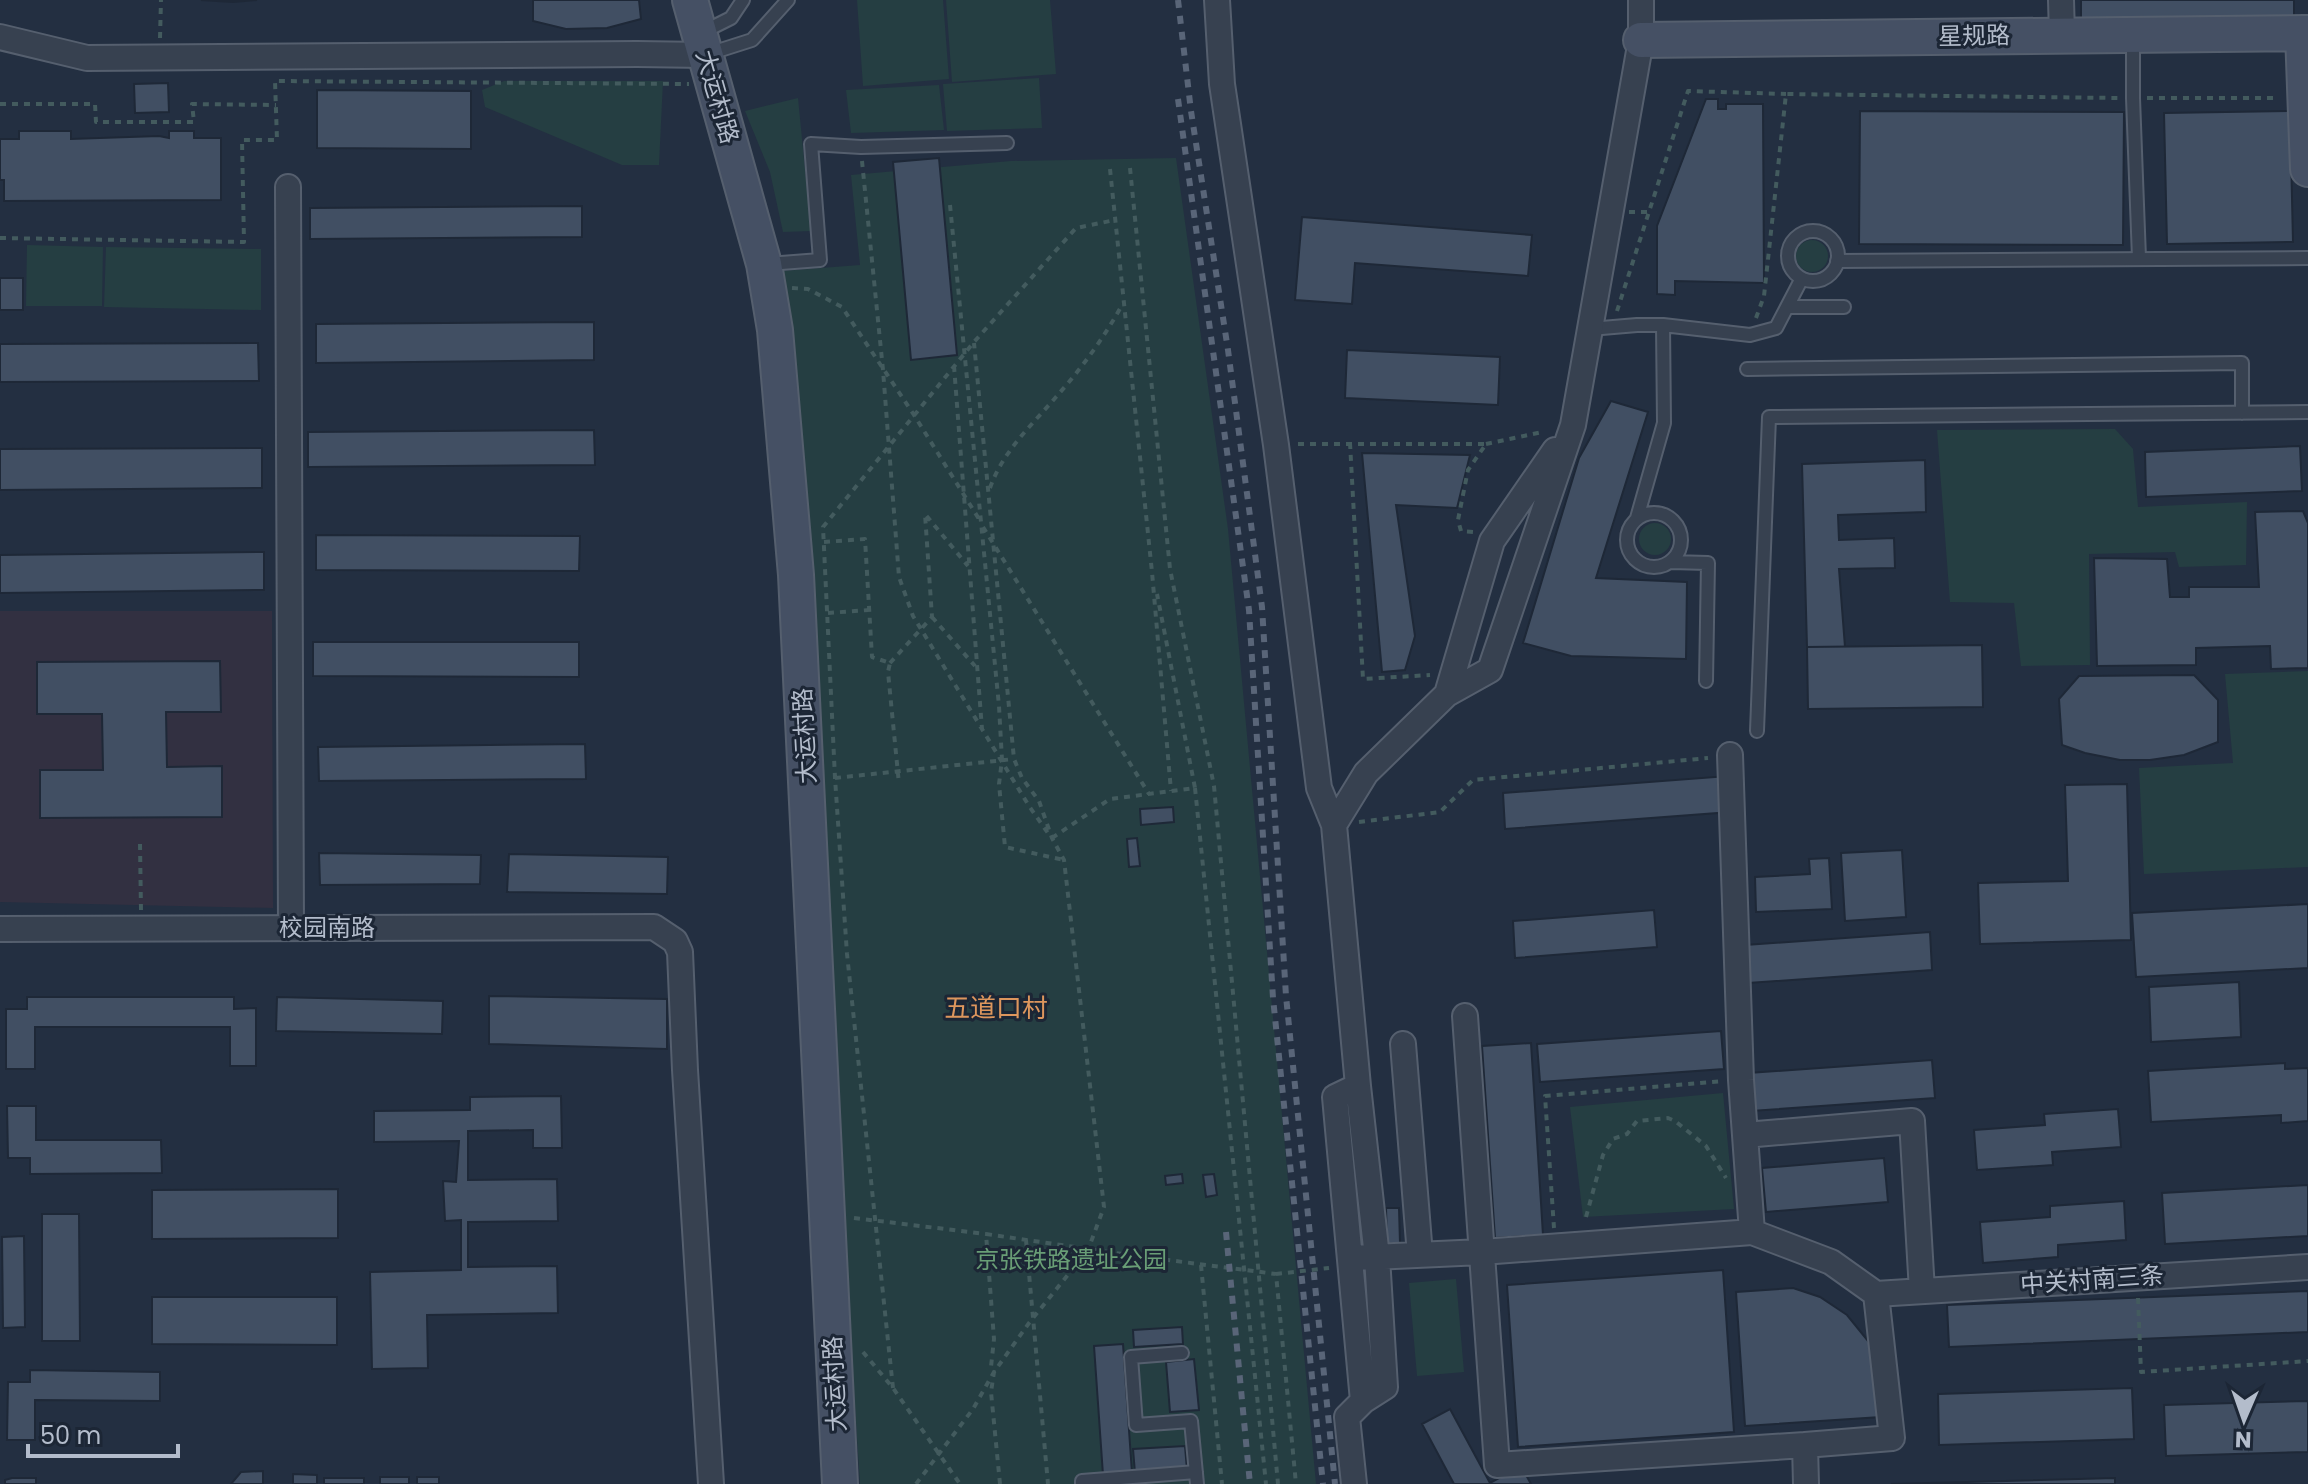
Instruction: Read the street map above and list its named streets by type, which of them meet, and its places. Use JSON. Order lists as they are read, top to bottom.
{
  "streets": {
    "street": [
      "星规路",
      "大运村路",
      "校园南路",
      "中关村南三条"
    ]
  },
  "districts": ["五道口村"],
  "parks": ["京张铁路遗址公园"],
  "scale_bar": "50 m",
  "north": "bottom"
}
